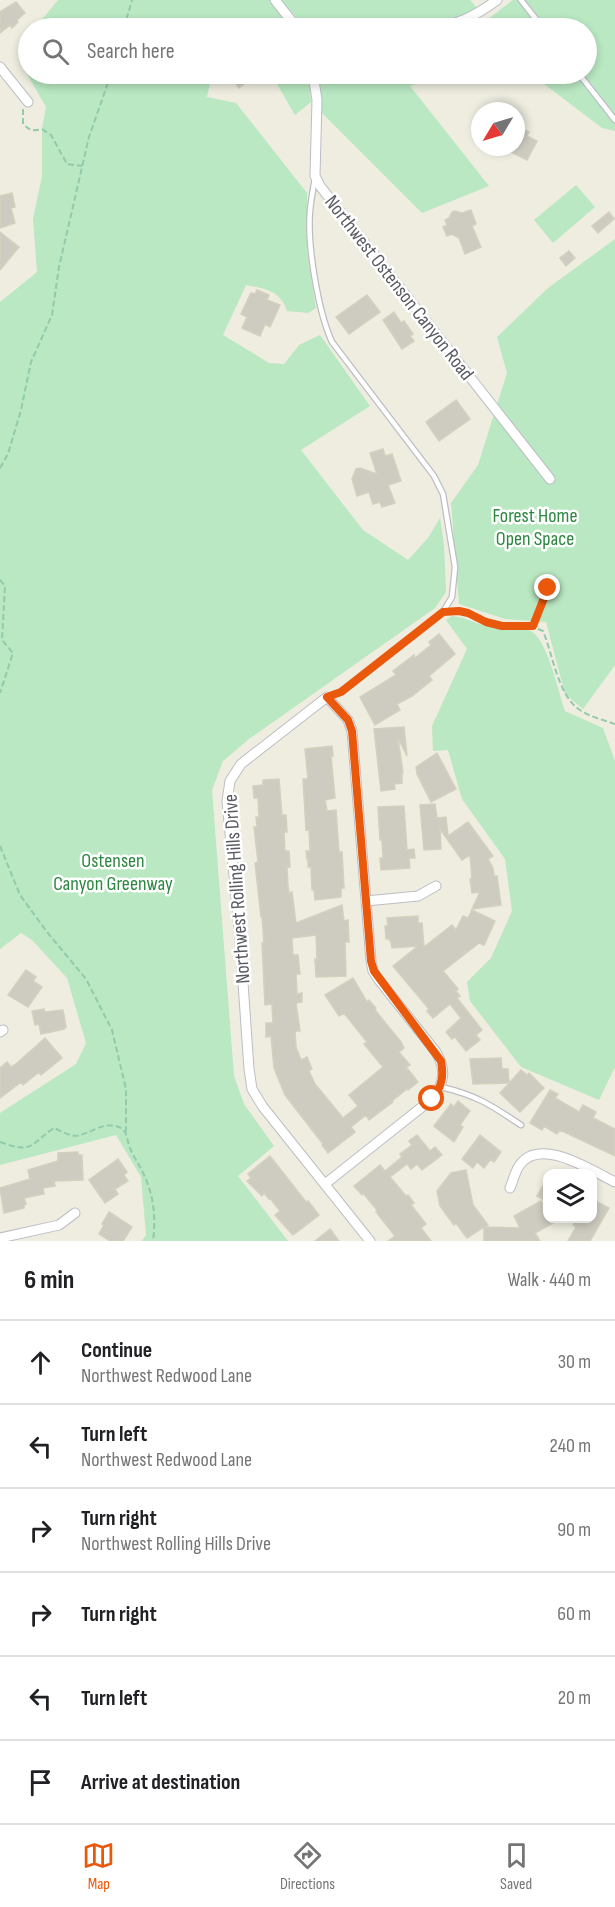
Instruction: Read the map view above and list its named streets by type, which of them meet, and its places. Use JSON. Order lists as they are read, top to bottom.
{
  "streets": {
    "street": ["Northwest Ostenson Canyon Road", "Northwest Rolling Hills Drive"]
  },
  "parks": ["Forest Home Open Space", "Ostensen Canyon Greenway"],
  "north": "bottom left",
  "page": {
    "search": "Search here",
    "heading": ["6 min", "Walk · 440 m"],
    "list": [
      ["Continue", "Northwest Redwood Lane", "30 m"],
      ["Turn left", "Northwest Redwood Lane", "240 m"],
      ["Turn right", "Northwest Rolling Hills Drive", "90 m"],
      ["Turn right", "60 m"],
      ["Turn left", "20 m"],
      "Arrive at destination"
    ],
    "nav": ["Map", "Directions", "Saved"]
  }
}
